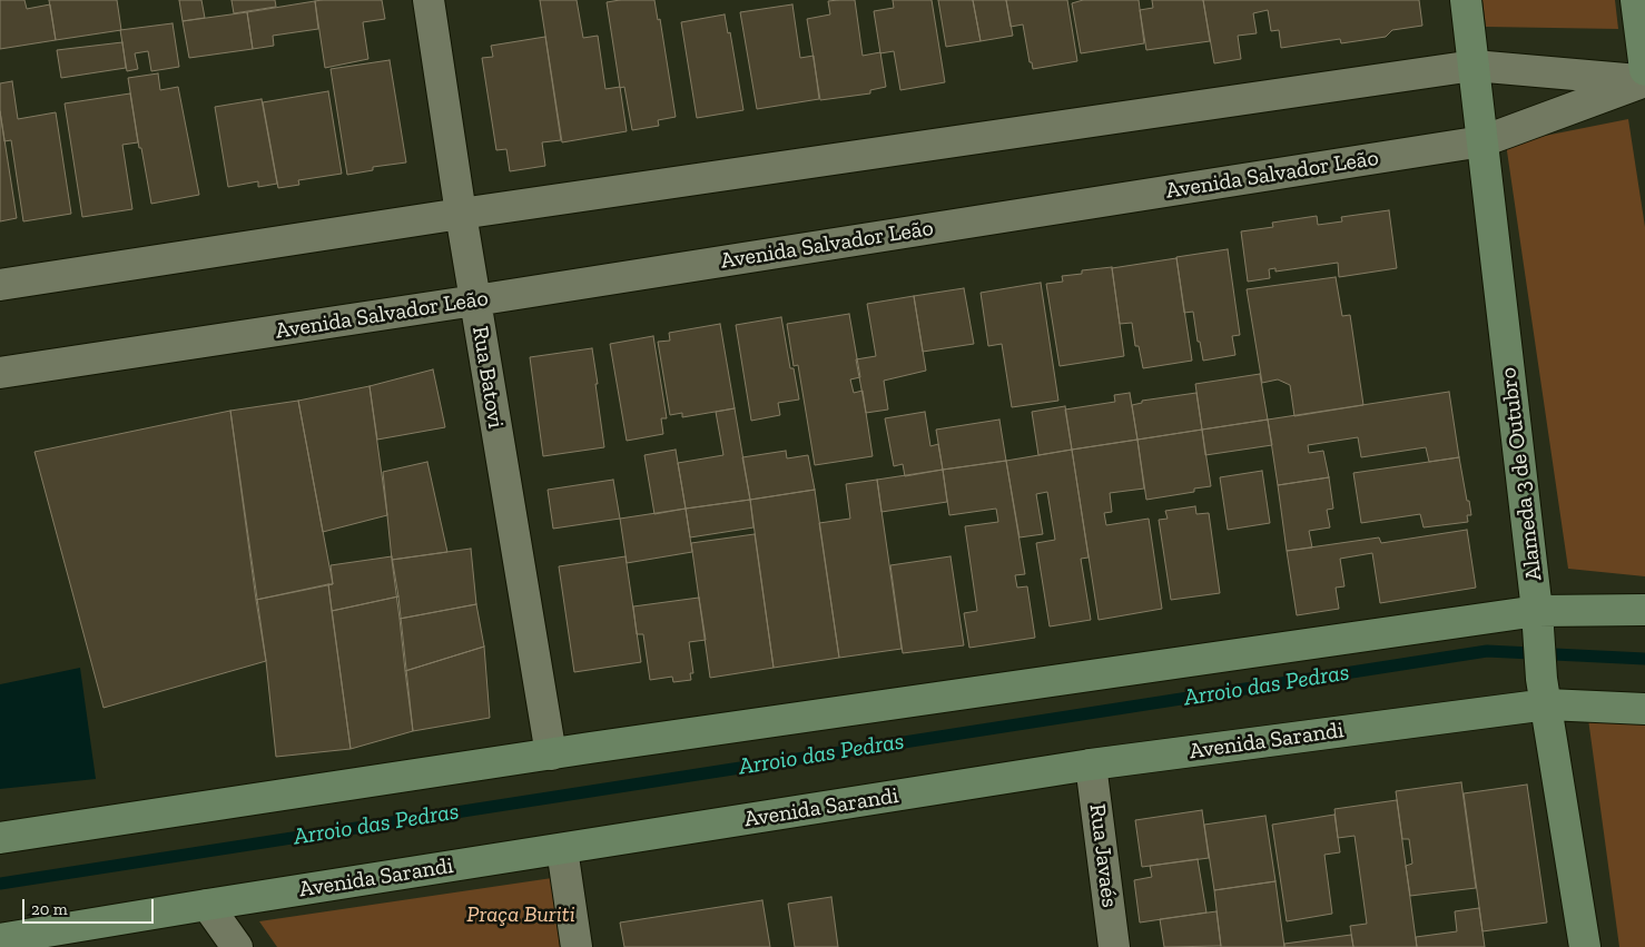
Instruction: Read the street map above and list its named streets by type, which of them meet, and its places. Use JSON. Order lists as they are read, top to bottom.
{
  "streets": {
    "street": [
      "Avenida Salvador Leão",
      "Rua Batovi",
      "Alameda 3 de Outubro",
      "Avenida Sarandi",
      "Rua Javaés"
    ]
  },
  "crossings": [
    ["Avenida Salvador Leão", "Rua Batovi"],
    ["Avenida Salvador Leão", "Alameda 3 de Outubro"],
    ["Alameda 3 de Outubro", "Avenida Sarandi"],
    ["Avenida Sarandi", "Rua Javaés"]
  ],
  "water": ["Arroio das Pedras"],
  "parks": ["Praça Buriti"],
  "scale_bar": "20 m"
}
